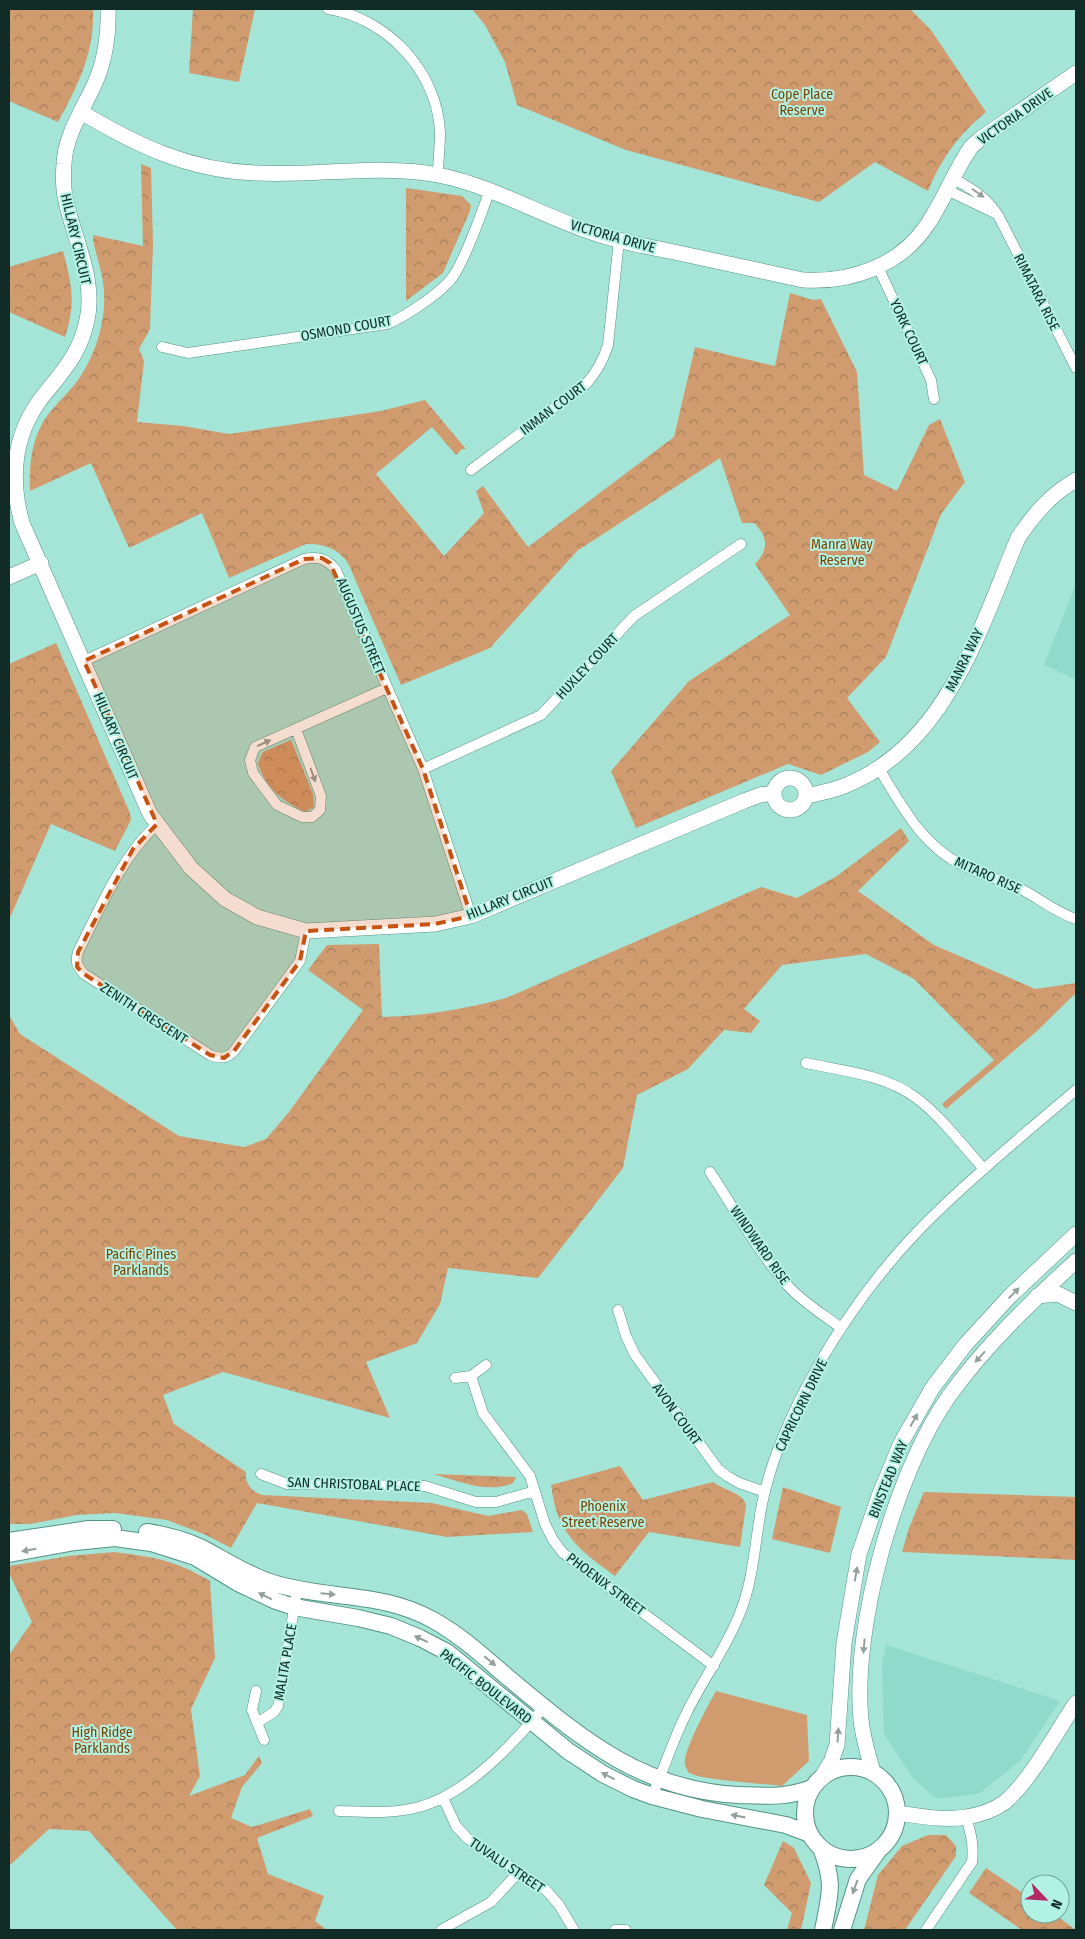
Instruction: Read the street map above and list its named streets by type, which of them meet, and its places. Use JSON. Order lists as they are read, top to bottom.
{
  "streets": {
    "main road": ["PACIFIC BOULEVARD"],
    "street": [
      "VICTORIA DRIVE",
      "HILLARY CIRCUIT",
      "RIMATARA RISE",
      "OSMOND COURT",
      "YORK COURT",
      "INMAN COURT",
      "AUGUSTUS STREET",
      "MANRA WAY",
      "HUXLEY COURT",
      "MITARO RISE",
      "ZENITH CRESCENT",
      "WINDWARD RISE",
      "CAPRICORN DRIVE",
      "AVON COURT",
      "BINSTEAD WAY",
      "SAN CHRISTOBAL PLACE",
      "PHOENIX STREET",
      "MALITA PLACE",
      "TUVALU STREET"
    ]
  },
  "crossings": [
    ["VICTORIA DRIVE", "HILLARY CIRCUIT"],
    ["VICTORIA DRIVE", "RIMATARA RISE"],
    ["VICTORIA DRIVE", "OSMOND COURT"],
    ["VICTORIA DRIVE", "YORK COURT"],
    ["VICTORIA DRIVE", "INMAN COURT"],
    ["HILLARY CIRCUIT", "AUGUSTUS STREET"],
    ["HILLARY CIRCUIT", "MANRA WAY"],
    ["HILLARY CIRCUIT", "ZENITH CRESCENT"],
    ["AUGUSTUS STREET", "HUXLEY COURT"],
    ["MANRA WAY", "MITARO RISE"],
    ["WINDWARD RISE", "CAPRICORN DRIVE"],
    ["CAPRICORN DRIVE", "AVON COURT"],
    ["CAPRICORN DRIVE", "PHOENIX STREET"],
    ["CAPRICORN DRIVE", "PACIFIC BOULEVARD"],
    ["BINSTEAD WAY", "PACIFIC BOULEVARD"],
    ["SAN CHRISTOBAL PLACE", "PHOENIX STREET"],
    ["MALITA PLACE", "PACIFIC BOULEVARD"]
  ],
  "parks": [
    "Cope Place Reserve",
    "Manra Way Reserve",
    "Pacific Pines Parklands",
    "Phoenix Street Reserve",
    "High Ridge Parklands"
  ],
  "north": "bottom right"
}
